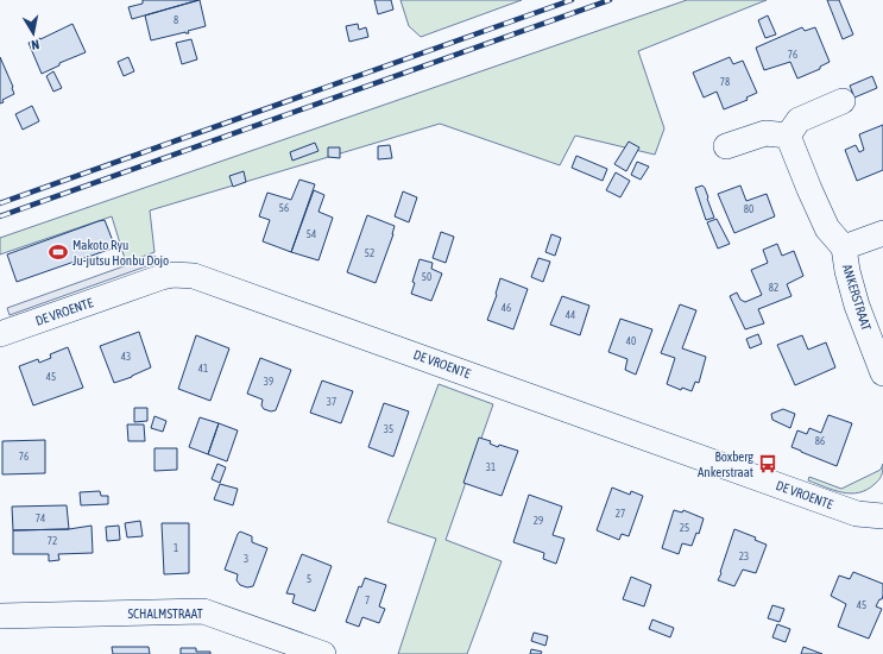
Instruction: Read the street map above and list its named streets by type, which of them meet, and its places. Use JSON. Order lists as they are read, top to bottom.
{
  "streets": {
    "street": ["ANKERSTRAAT", "DE VROENTE", "SCHALMSTRAAT"]
  },
  "places": {
    "sports": ["Makoto Ryu Ju-jutsu Honbu Dojo"],
    "bus stop": ["Boxberg Ankerstraat"]
  },
  "house_numbers": [
    "8",
    "76",
    "78",
    "56",
    "80",
    "54",
    "52",
    "50",
    "82",
    "46",
    "44",
    "40",
    "43",
    "41",
    "45",
    "39",
    "37",
    "35",
    "86",
    "76",
    "31",
    "27",
    "74",
    "29",
    "25",
    "72",
    "1",
    "23",
    "3",
    "5",
    "7",
    "45"
  ],
  "north": "bottom"
}
